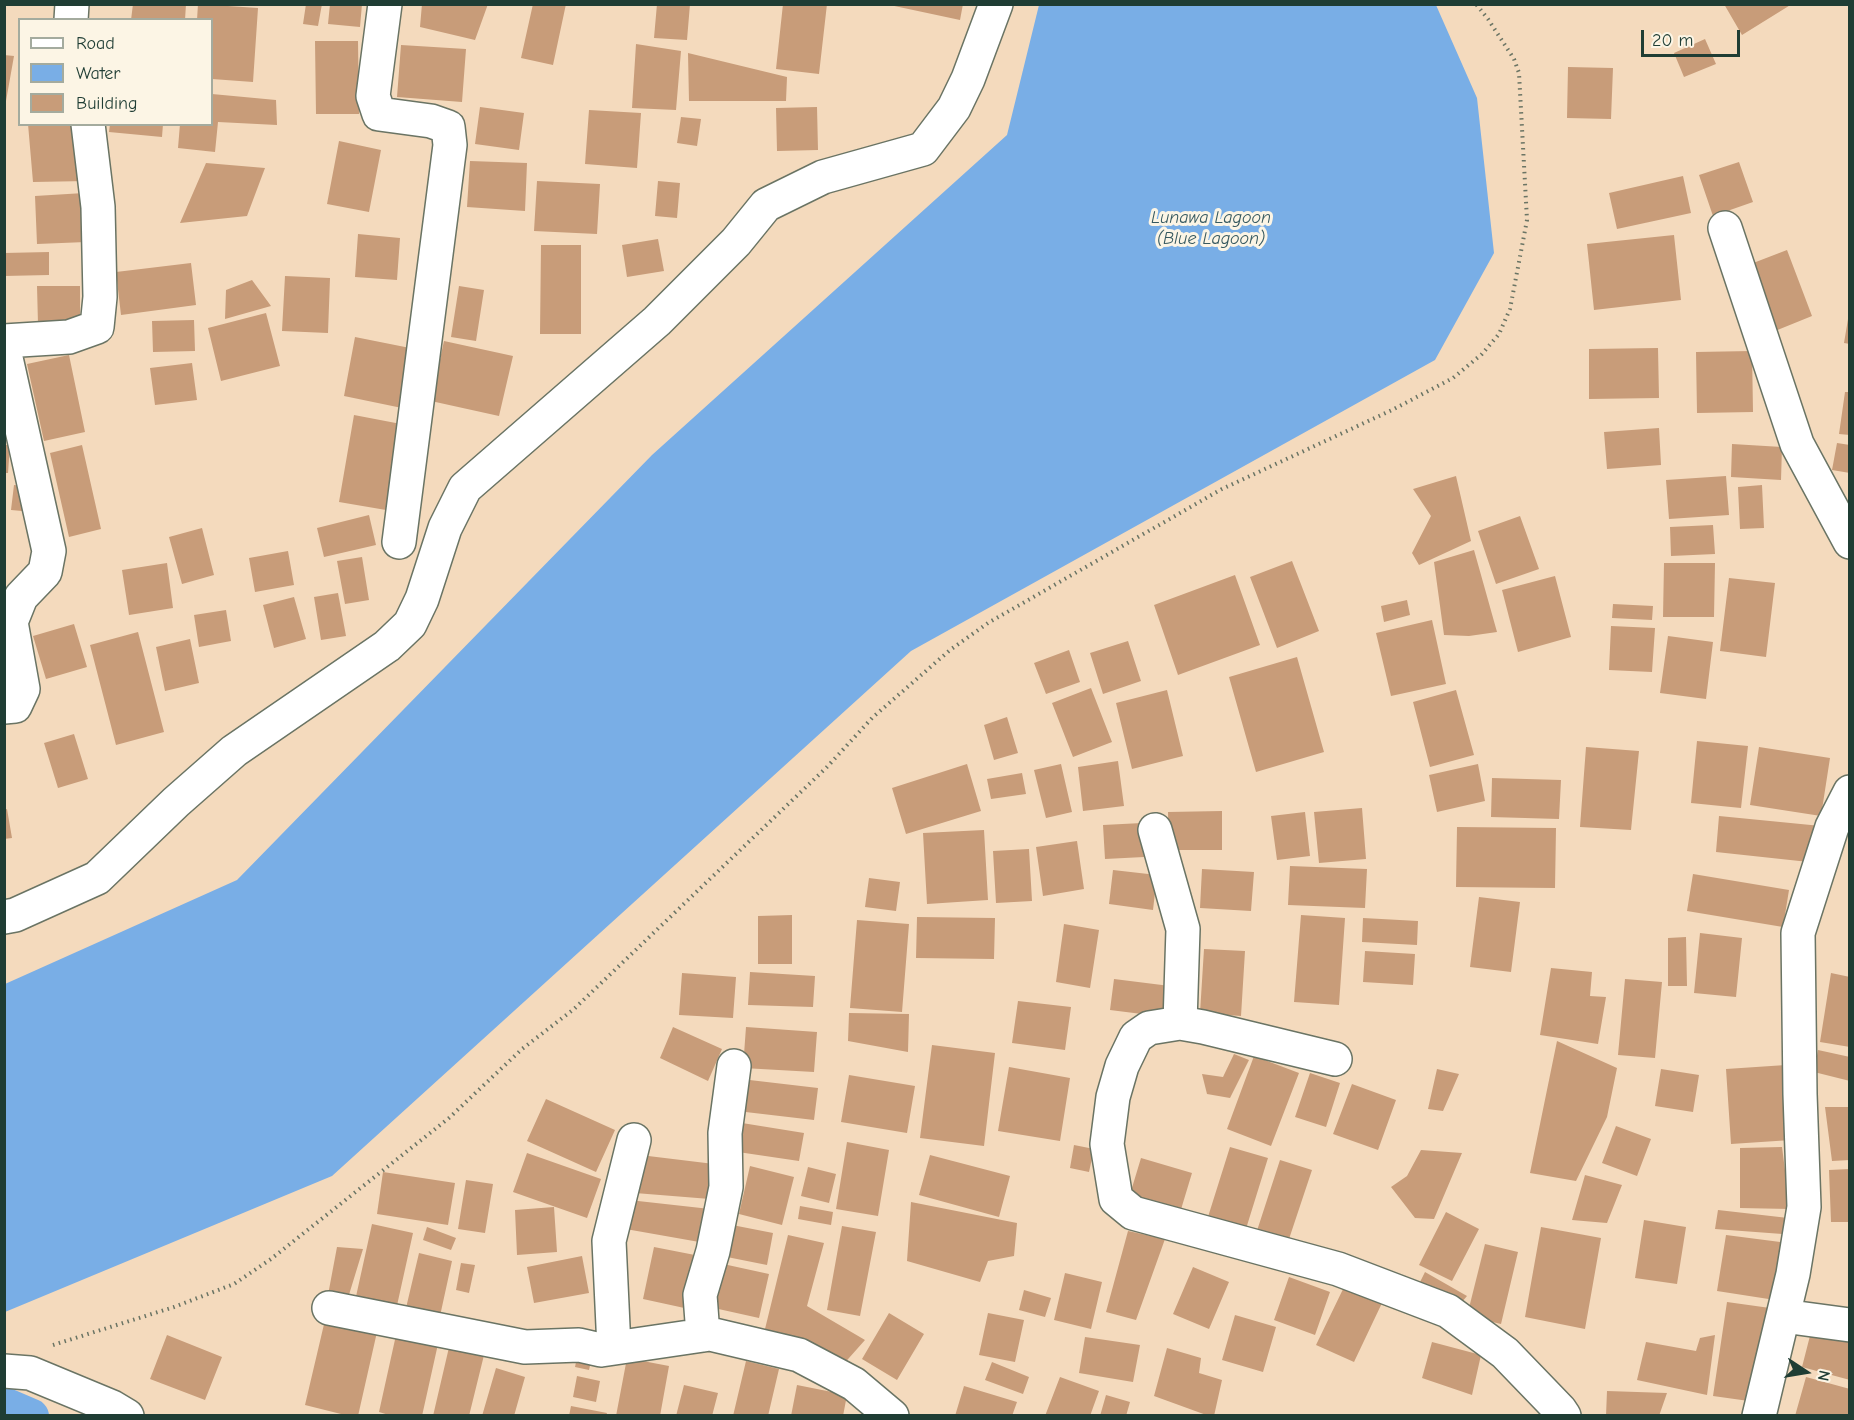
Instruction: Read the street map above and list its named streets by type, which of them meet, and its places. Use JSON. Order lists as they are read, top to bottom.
{
  "water": ["Lunawa Lagoon (Blue Lagoon)"],
  "legend": ["Road", "Water", "Building"],
  "scale_bar": "20 m",
  "north": "right"
}
